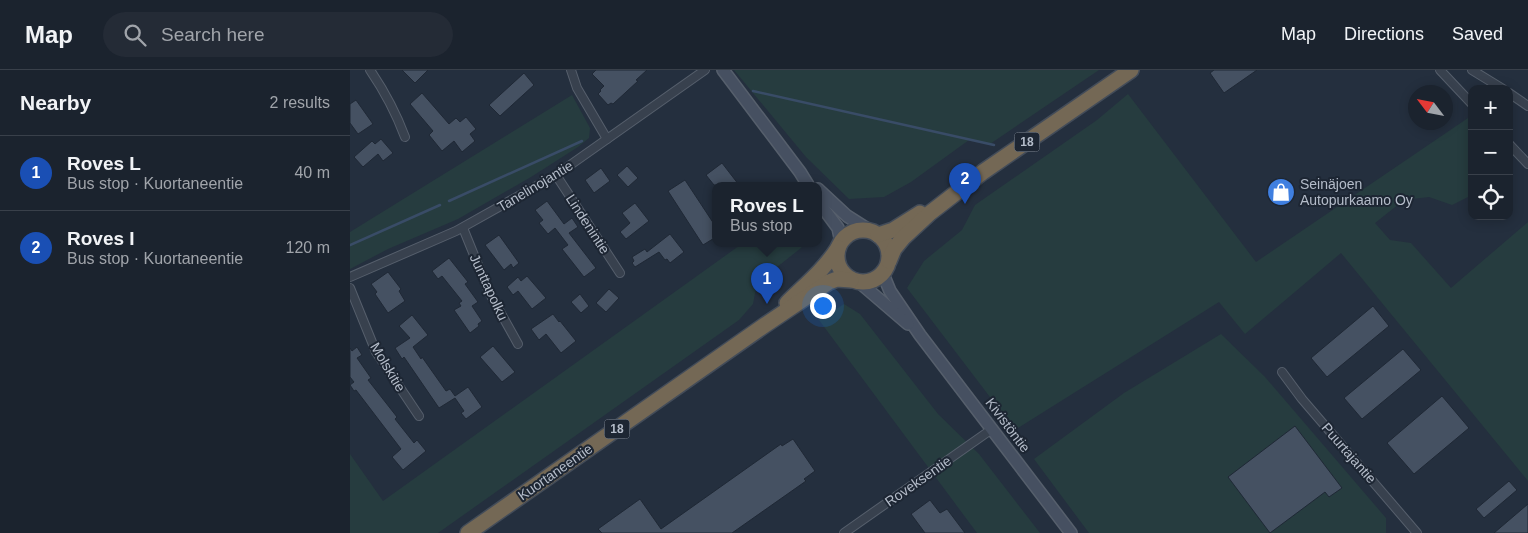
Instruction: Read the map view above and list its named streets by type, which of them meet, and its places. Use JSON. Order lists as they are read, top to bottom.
{
  "streets": {
    "highway": ["18", "Kuortaneentie"],
    "main road": ["Kivistöntie"],
    "street": [
      "Tanelinojantie",
      "Lindenintie",
      "Junttapolku",
      "Molskitie",
      "Puurtajantie",
      "Roveksentie"
    ]
  },
  "crossings": [
    ["18", "Kivistöntie"],
    ["18", "Kuortaneentie"],
    ["Tanelinojantie", "Lindenintie"],
    ["Tanelinojantie", "Junttapolku"],
    ["Kivistöntie", "Kuortaneentie"],
    ["Kivistöntie", "Roveksentie"]
  ],
  "places": {
    "shop": ["Seinäjoen Autopurkaamo Oy"]
  },
  "north": "top left",
  "page": {
    "header": "Map",
    "search": "Search here",
    "nav": ["Map", "Directions", "Saved"],
    "heading": ["Nearby", "2 results"],
    "map_buttons": ["+", "−"],
    "list": [
      {
        "mark": "1",
        "name": "Roves L",
        "note": "Bus stop · Kuortaneentie",
        "value": "40 m"
      },
      {
        "mark": "2",
        "name": "Roves I",
        "note": "Bus stop · Kuortaneentie",
        "value": "120 m"
      }
    ],
    "pins": ["2", "1"],
    "popup": ["Roves L", "Bus stop"]
  }
}
